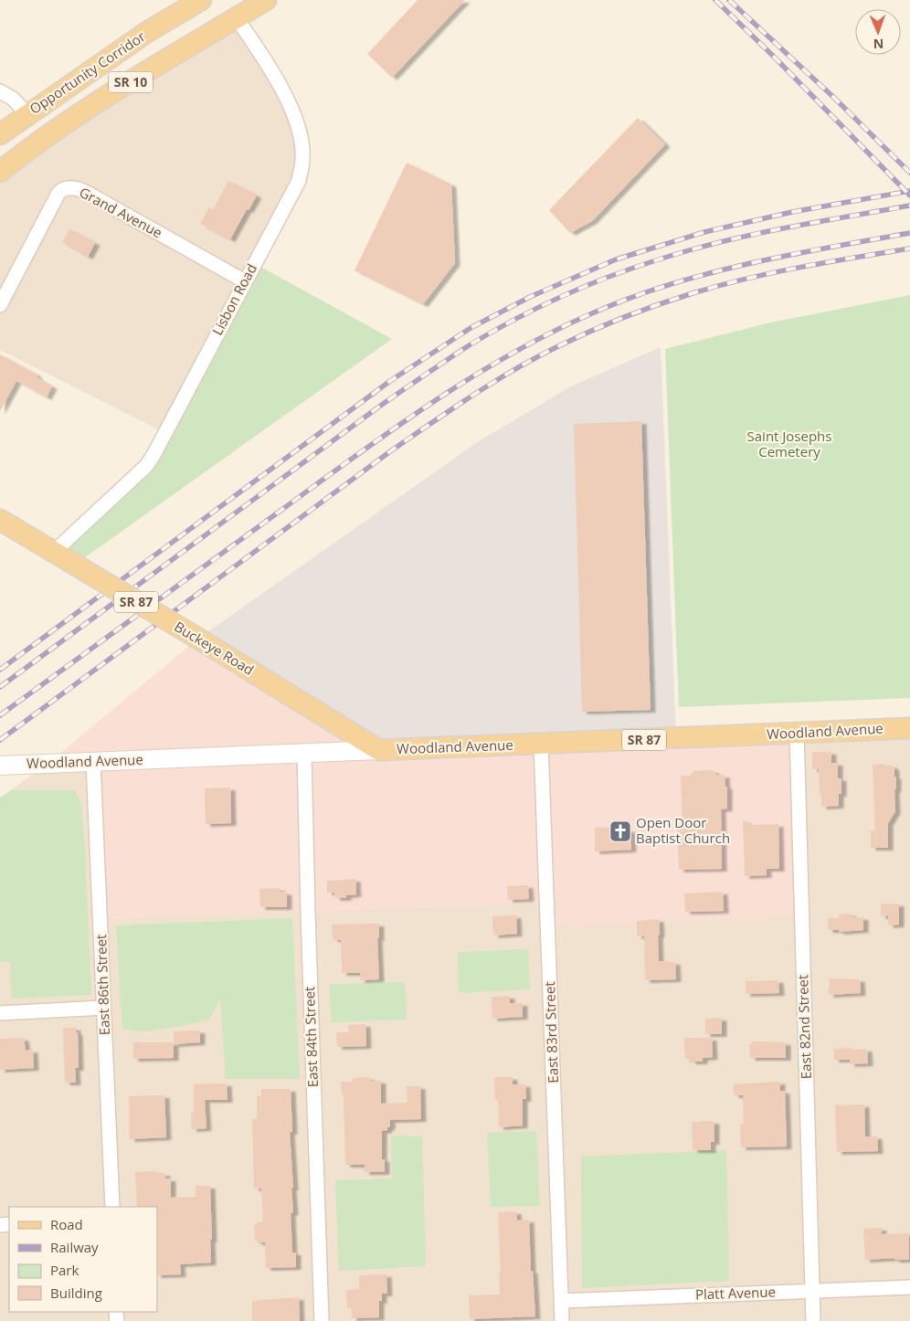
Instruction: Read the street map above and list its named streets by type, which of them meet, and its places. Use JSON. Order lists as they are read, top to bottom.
{
  "streets": {
    "main road": [
      "Opportunity Corridor",
      "SR 10",
      "SR 87",
      "Buckeye Road",
      "Woodland Avenue"
    ],
    "street": [
      "Grand Avenue",
      "Lisbon Road",
      "East 86th Street",
      "East 82nd Street",
      "East 83rd Street",
      "East 84th Street",
      "Platt Avenue"
    ]
  },
  "crossings": [
    ["SR 10", "Lisbon Road"],
    ["Grand Avenue", "Lisbon Road"],
    ["Lisbon Road", "Buckeye Road"],
    ["Buckeye Road", "Woodland Avenue"],
    ["Woodland Avenue", "East 86th Street"],
    ["Woodland Avenue", "East 82nd Street"],
    ["Woodland Avenue", "East 83rd Street"],
    ["Woodland Avenue", "East 84th Street"],
    ["East 82nd Street", "Platt Avenue"],
    ["East 83rd Street", "Platt Avenue"]
  ],
  "parks": ["Saint Josephs Cemetery"],
  "places": {
    "church": ["Open Door Baptist Church"]
  },
  "legend": [
    "Road",
    "Railway",
    "Park",
    "Building"
  ],
  "north": "bottom"
}
